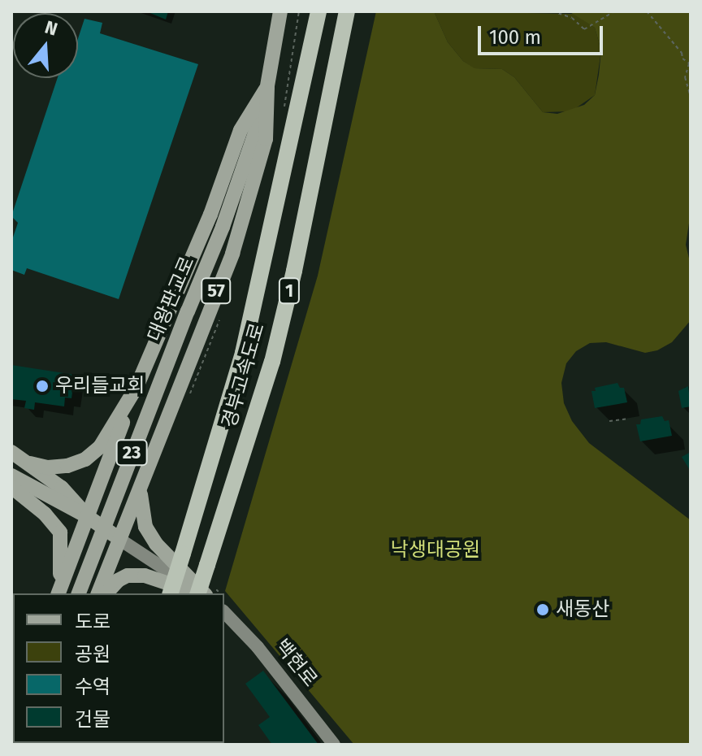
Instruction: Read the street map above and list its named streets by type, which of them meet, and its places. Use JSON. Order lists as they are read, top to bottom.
{
  "streets": {
    "highway": ["1", "경부고속도로"],
    "main road": [
      "57",
      "대왕판교로",
      "23",
      "백현로"
    ]
  },
  "crossings": [
    ["57", "대왕판교로"]
  ],
  "parks": ["낙생대공원"],
  "places": ["우리들교회", "새동산"],
  "legend": [
    "도로",
    "공원",
    "수역",
    "건물"
  ],
  "scale_bar": "100 m",
  "north": "top"
}
